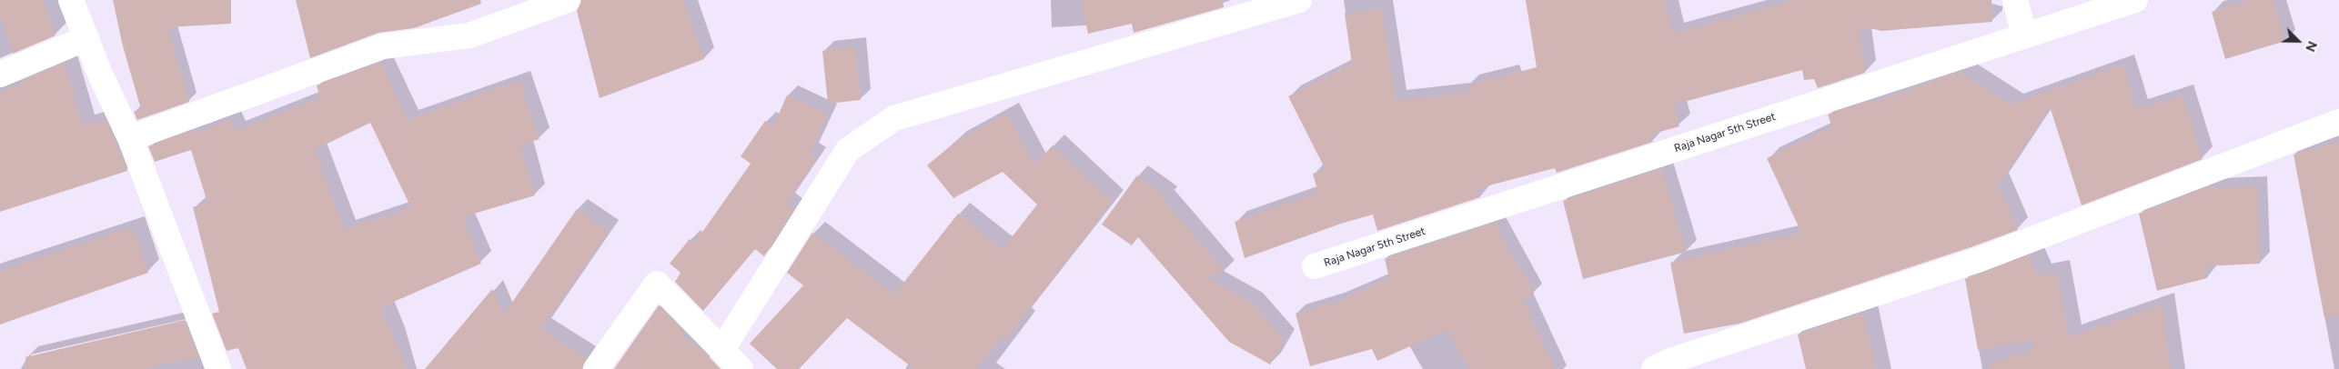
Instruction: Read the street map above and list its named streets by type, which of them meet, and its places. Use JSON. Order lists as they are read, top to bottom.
{
  "streets": {
    "street": ["Raja Nagar 5th Street"]
  },
  "north": "bottom right"
}
